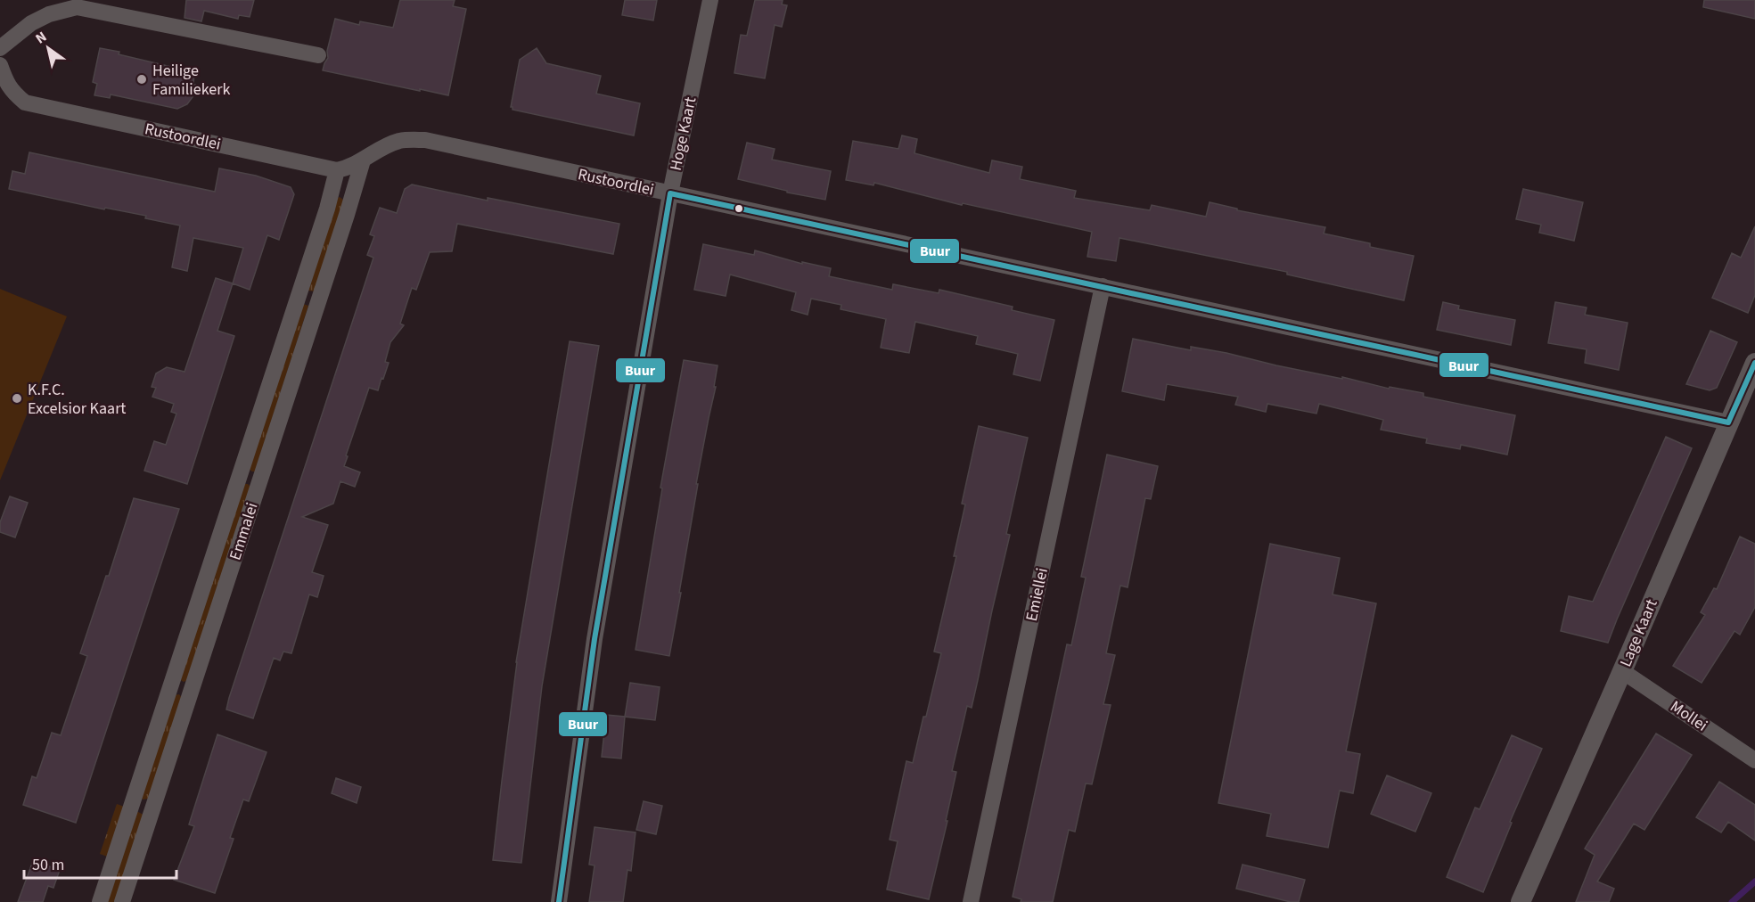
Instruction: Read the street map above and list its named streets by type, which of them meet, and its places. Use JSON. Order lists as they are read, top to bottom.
{
  "streets": {
    "street": [
      "Hoge Kaart",
      "Rustoordlei",
      "Emmalei",
      "Emiellei",
      "Lage Kaart",
      "Mollei"
    ]
  },
  "crossings": [
    ["Hoge Kaart", "Rustoordlei"],
    ["Rustoordlei", "Emmalei"],
    ["Rustoordlei", "Emiellei"],
    ["Rustoordlei", "Lage Kaart"],
    ["Lage Kaart", "Mollei"]
  ],
  "places": ["Heilige Familiekerk", "K.F.C. Excelsior Kaart"],
  "lines": ["transit line Buur"],
  "scale_bar": "50 m",
  "north": "top left"
}
